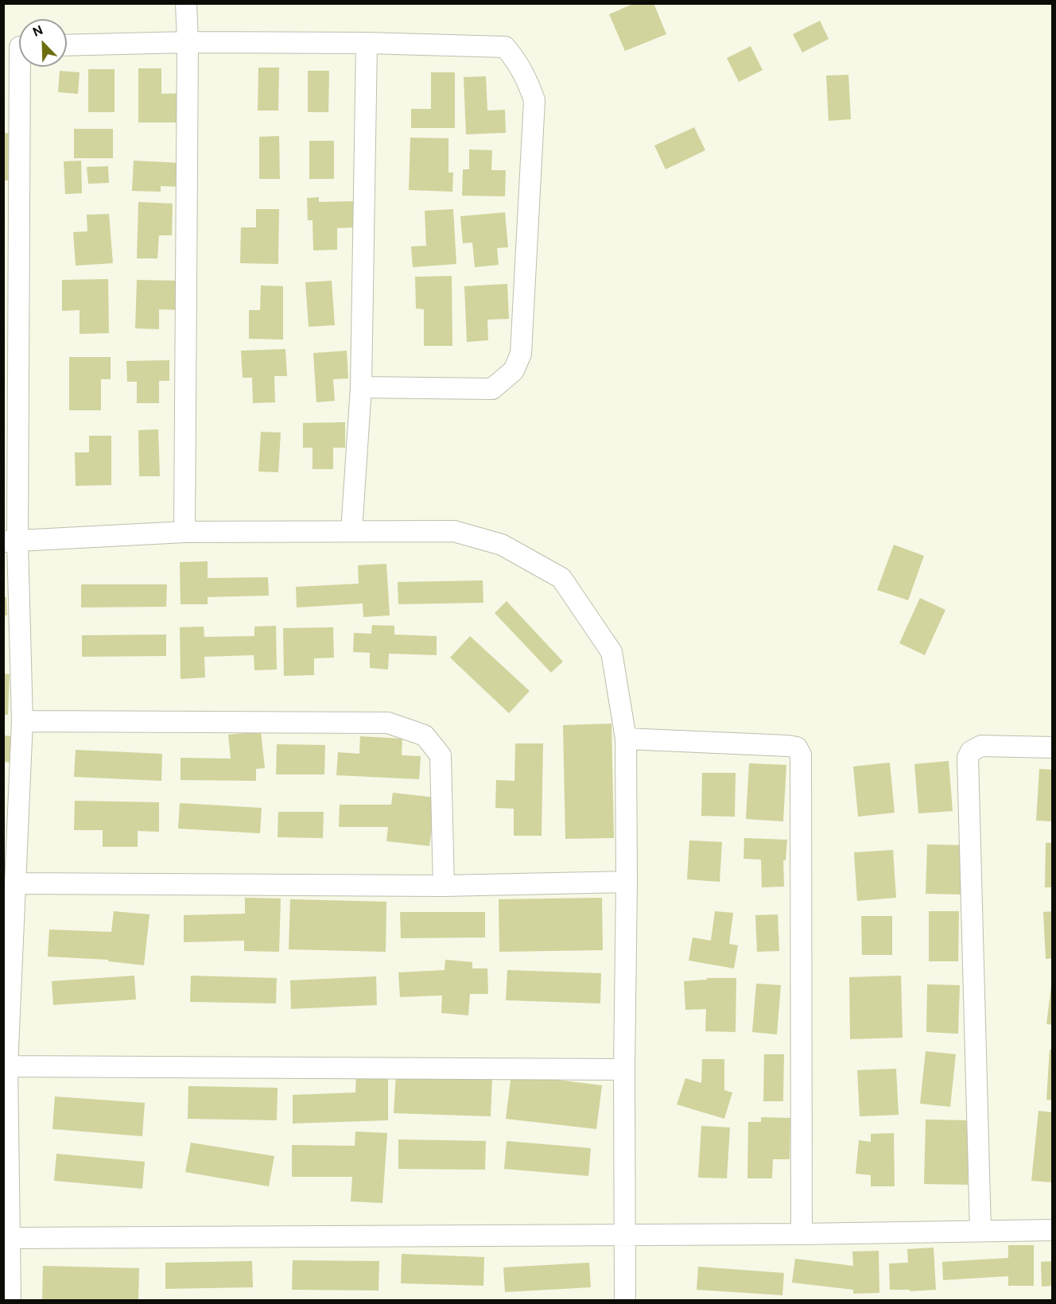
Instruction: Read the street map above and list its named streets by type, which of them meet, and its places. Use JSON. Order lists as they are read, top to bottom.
{
  "north": "top left"
}
